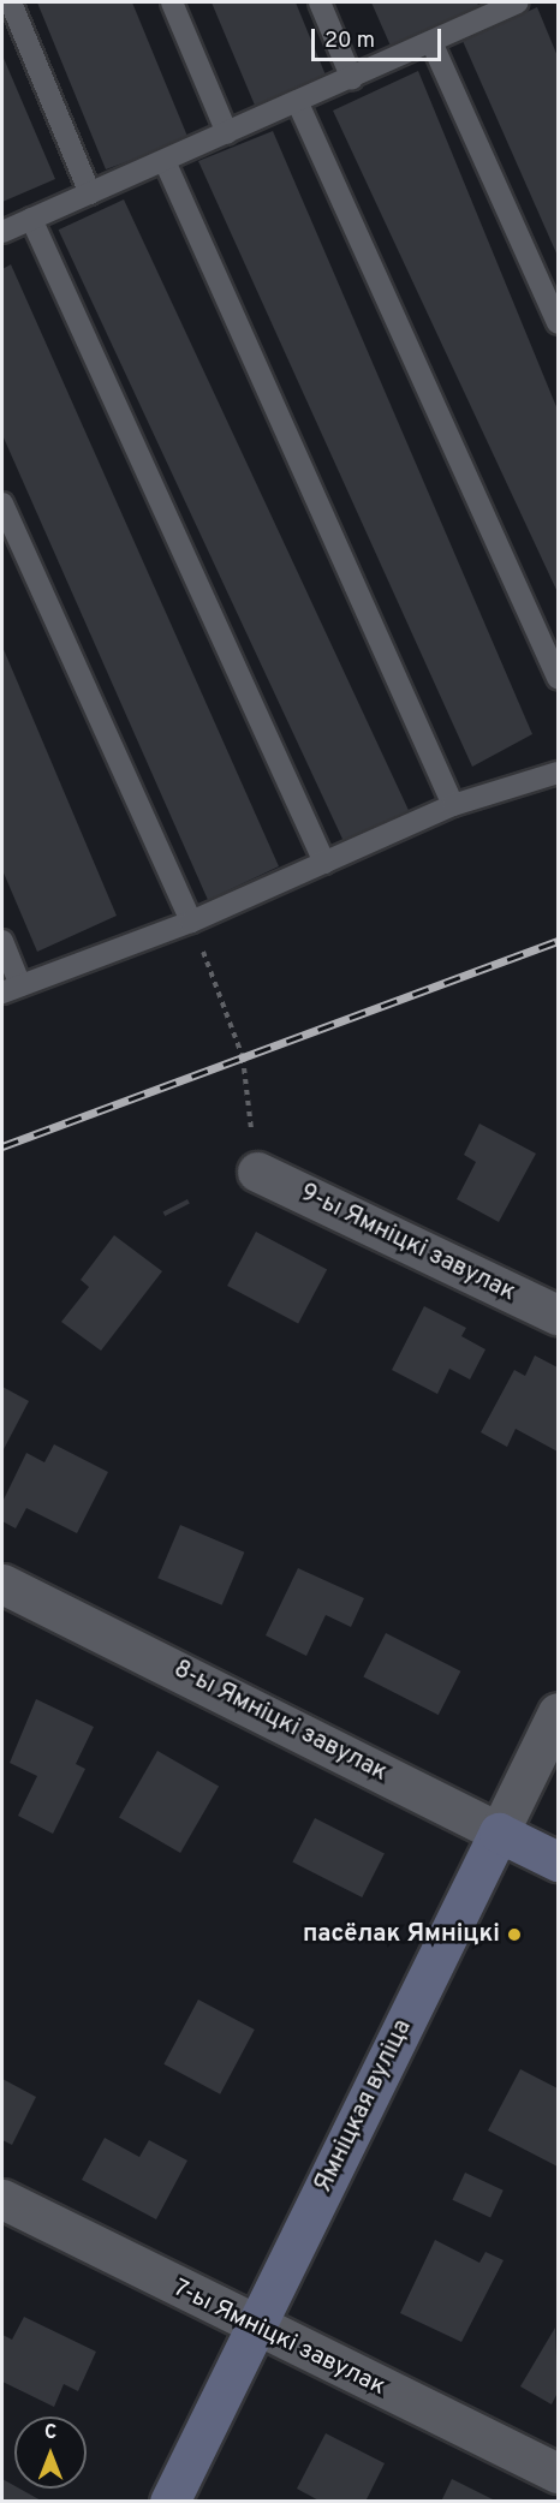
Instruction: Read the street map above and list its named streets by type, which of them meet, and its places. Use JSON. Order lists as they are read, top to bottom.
{
  "streets": {
    "main road": ["8-ы Ямніцкі завулак", "Ямніцкая вуліца"],
    "street": ["9-ы Ямніцкі завулак", "7-ы Ямніцкі завулак"]
  },
  "crossings": [
    ["8-ы Ямніцкі завулак", "Ямніцкая вуліца"],
    ["Ямніцкая вуліца", "7-ы Ямніцкі завулак"]
  ],
  "places": ["пасёлак Ямніцкі"],
  "scale_bar": "20 m",
  "north": "top"
}
